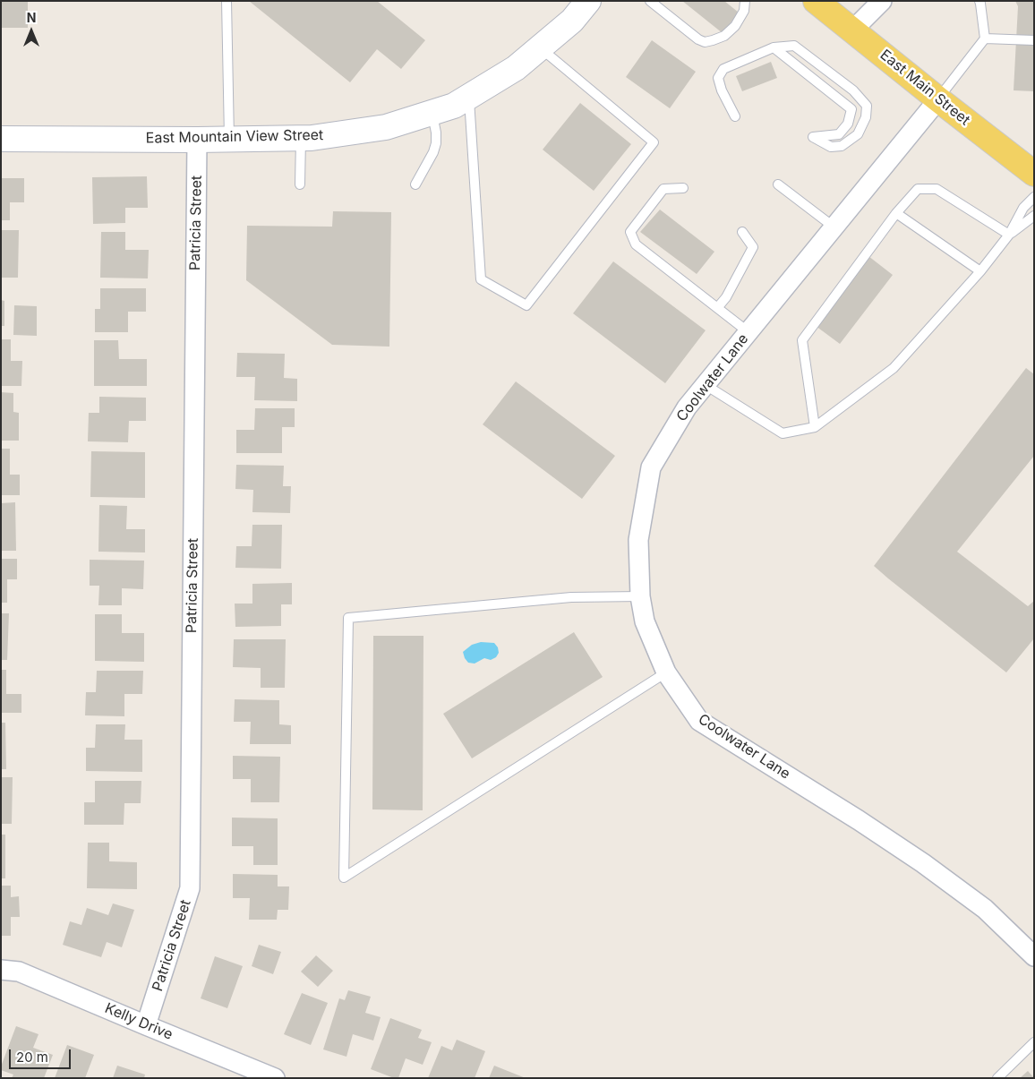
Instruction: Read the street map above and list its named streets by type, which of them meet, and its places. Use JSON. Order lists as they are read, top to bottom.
{
  "streets": {
    "main road": ["East Main Street", "East Mountain View Street"],
    "street": ["Patricia Street", "Coolwater Lane", "Kelly Drive"]
  },
  "crossings": [
    ["East Main Street", "Coolwater Lane"],
    ["East Mountain View Street", "Patricia Street"],
    ["Patricia Street", "Kelly Drive"]
  ],
  "scale_bar": "20 m",
  "north": "top"
}
